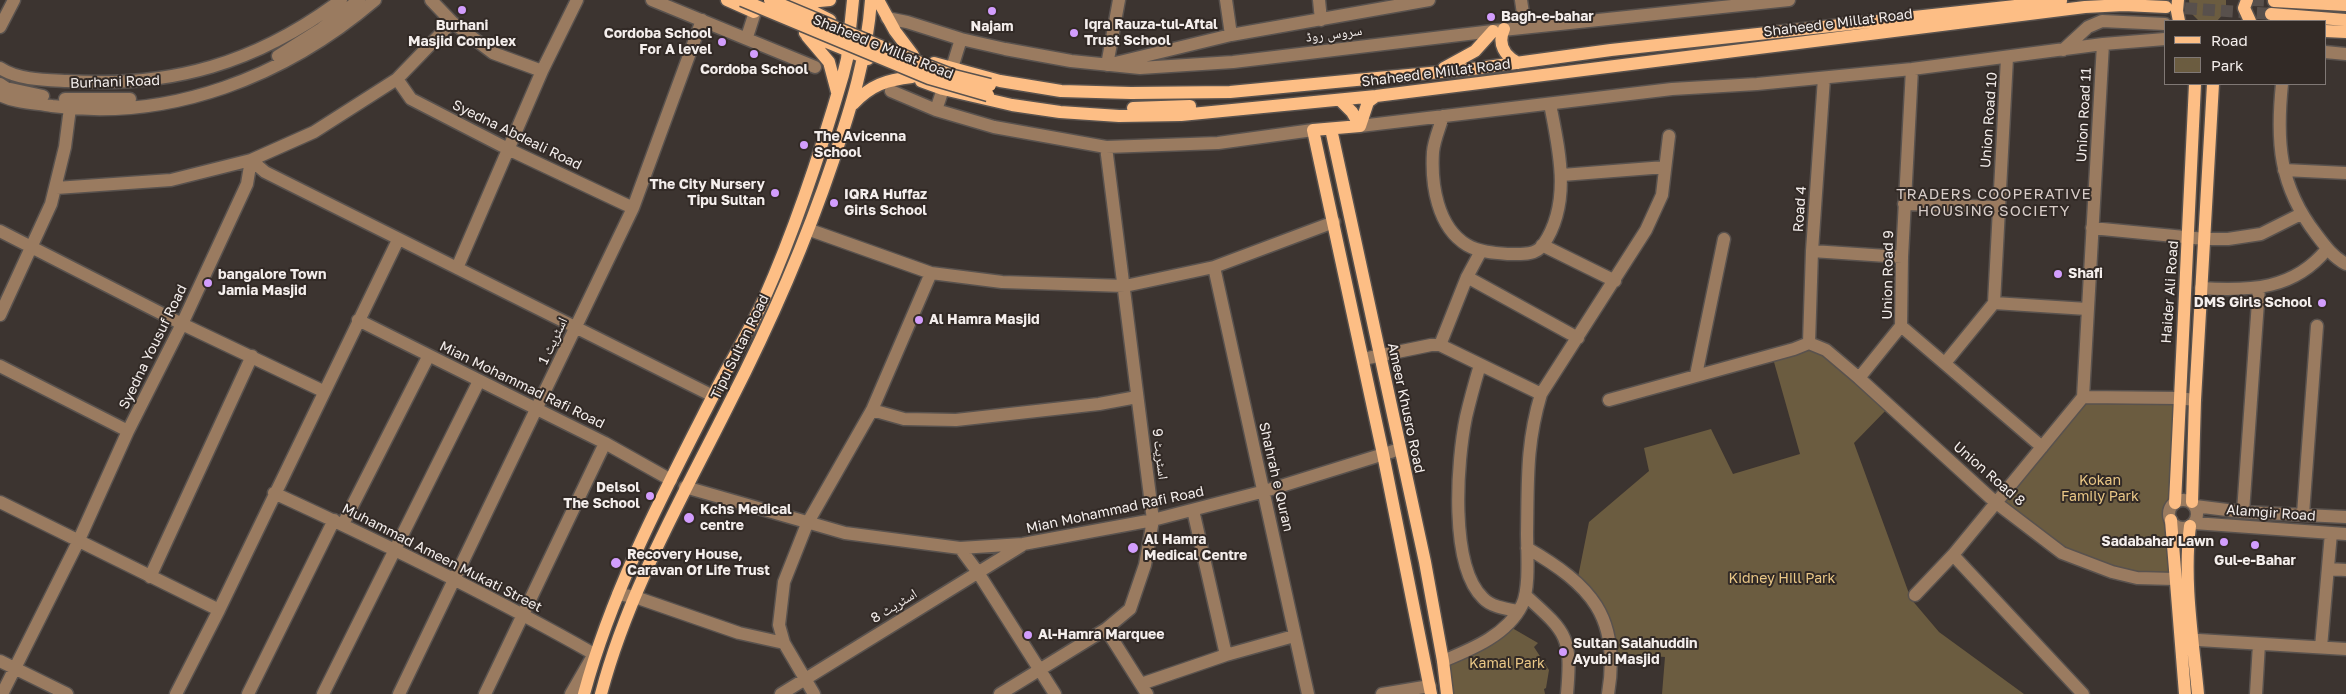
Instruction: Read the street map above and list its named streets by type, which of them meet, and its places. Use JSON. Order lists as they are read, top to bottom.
{
  "streets": {
    "main road": [
      "Shaheed e Millat Road",
      "Haider Ali Road",
      "Tipu Sultan Road",
      "Ameer Khusro Road"
    ],
    "street": [
      "سروس روڈ",
      "Burhani Road",
      "Union Road 11",
      "Union Road 10",
      "Syedna Abdeali Road",
      "Road 4",
      "Union Road 9",
      "اسٹریٹ 1",
      "Syedna Yousuf Road",
      "Mian Mohammad Rafi Road",
      "اسٹریٹ 9",
      "Union Road 8",
      "Shahrah e Quran",
      "Alamgir Road",
      "Muhammad Ameen Mukati Street",
      "اسٹریٹ 8"
    ]
  },
  "crossings": [
    ["Shaheed e Millat Road", "Tipu Sultan Road"],
    ["Syedna Abdeali Road", "اسٹریٹ 1"],
    ["Road 4", "Union Road 8"],
    ["Haider Ali Road", "Alamgir Road"],
    ["اسٹریٹ 1", "Mian Mohammad Rafi Road"],
    ["اسٹریٹ 1", "Muhammad Ameen Mukati Street"],
    ["Tipu Sultan Road", "Mian Mohammad Rafi Road"],
    ["Tipu Sultan Road", "Muhammad Ameen Mukati Street"],
    ["Mian Mohammad Rafi Road", "Ameer Khusro Road"],
    ["Mian Mohammad Rafi Road", "اسٹریٹ 9"],
    ["Mian Mohammad Rafi Road", "Shahrah e Quran"],
    ["Mian Mohammad Rafi Road", "اسٹریٹ 8"]
  ],
  "districts": ["TRADERS COOPERATIVE HOUSING SOCIETY"],
  "parks": ["Kokan Family Park", "Kidney Hill Park", "Kamal Park"],
  "places": [
    "Burhani Masjid Complex",
    "Najam",
    "Bagh-e-bahar",
    "Iqra Rauza-tul-Aftal Trust School",
    "Cordoba School For A level",
    "Cordoba School",
    "The Avicenna School",
    "The City Nursery Tipu Sultan",
    "IQRA Huffaz Girls School",
    "Shafi",
    "bangalore Town Jamia Masjid",
    "DMS Girls School",
    "Al Hamra Masjid",
    "Delsol The School",
    "Kchs Medical centre",
    "Sadabahar Lawn",
    "Gul-e-Bahar",
    "Al Hamra Medical Centre",
    "Recovery House, Caravan Of Life Trust",
    "Al-Hamra Marquee",
    "Sultan Salahuddin Ayubi Masjid"
  ],
  "legend": ["Road", "Park"]
}
